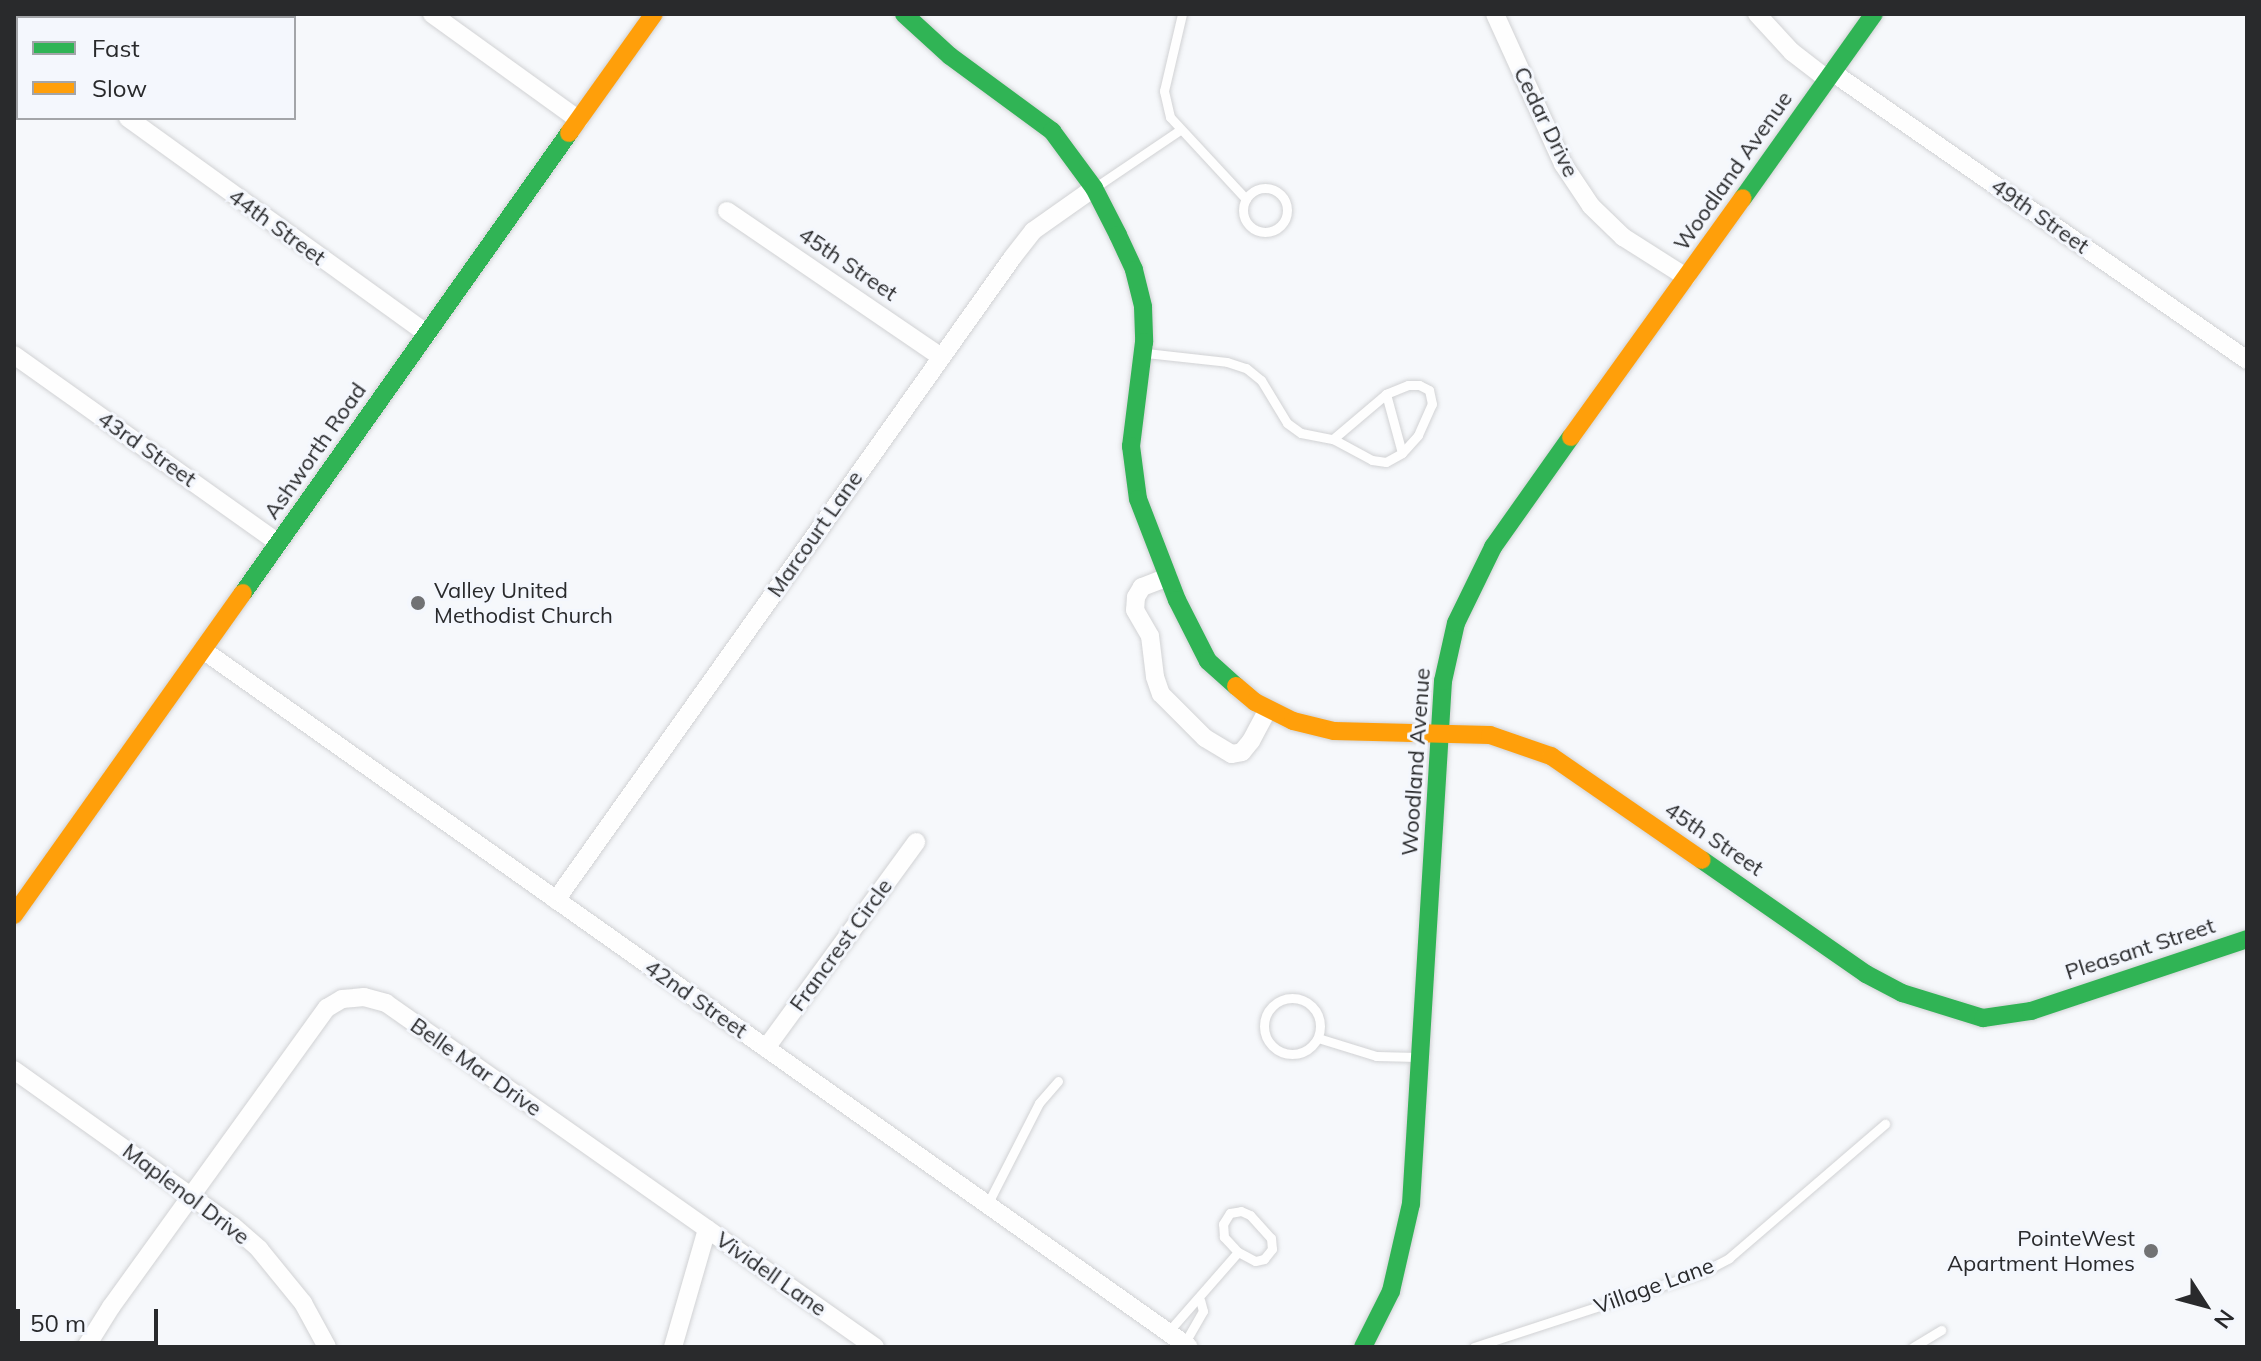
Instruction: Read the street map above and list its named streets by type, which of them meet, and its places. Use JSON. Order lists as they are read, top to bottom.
{
  "streets": {
    "street": [
      "Cedar Drive",
      "Woodland Avenue",
      "49th Street",
      "44th Street",
      "45th Street",
      "43rd Street",
      "Ashworth Road",
      "Marcourt Lane",
      "Francrest Circle",
      "Pleasant Street",
      "42nd Street",
      "Belle Mar Drive",
      "Maplenol Drive",
      "Vividell Lane"
    ],
    "lane": ["Village Lane"]
  },
  "crossings": [
    ["Cedar Drive", "Woodland Avenue"],
    ["Woodland Avenue", "49th Street"],
    ["Woodland Avenue", "45th Street"],
    ["44th Street", "Ashworth Road"],
    ["45th Street", "Marcourt Lane"],
    ["45th Street", "Pleasant Street"],
    ["43rd Street", "Ashworth Road"],
    ["Ashworth Road", "42nd Street"],
    ["Marcourt Lane", "42nd Street"],
    ["Francrest Circle", "42nd Street"],
    ["Belle Mar Drive", "Maplenol Drive"],
    ["Belle Mar Drive", "Vividell Lane"]
  ],
  "places": ["Valley United Methodist Church", "PointeWest Apartment Homes"],
  "legend": ["Fast", "Slow"],
  "scale_bar": "50 m",
  "north": "bottom right"
}
